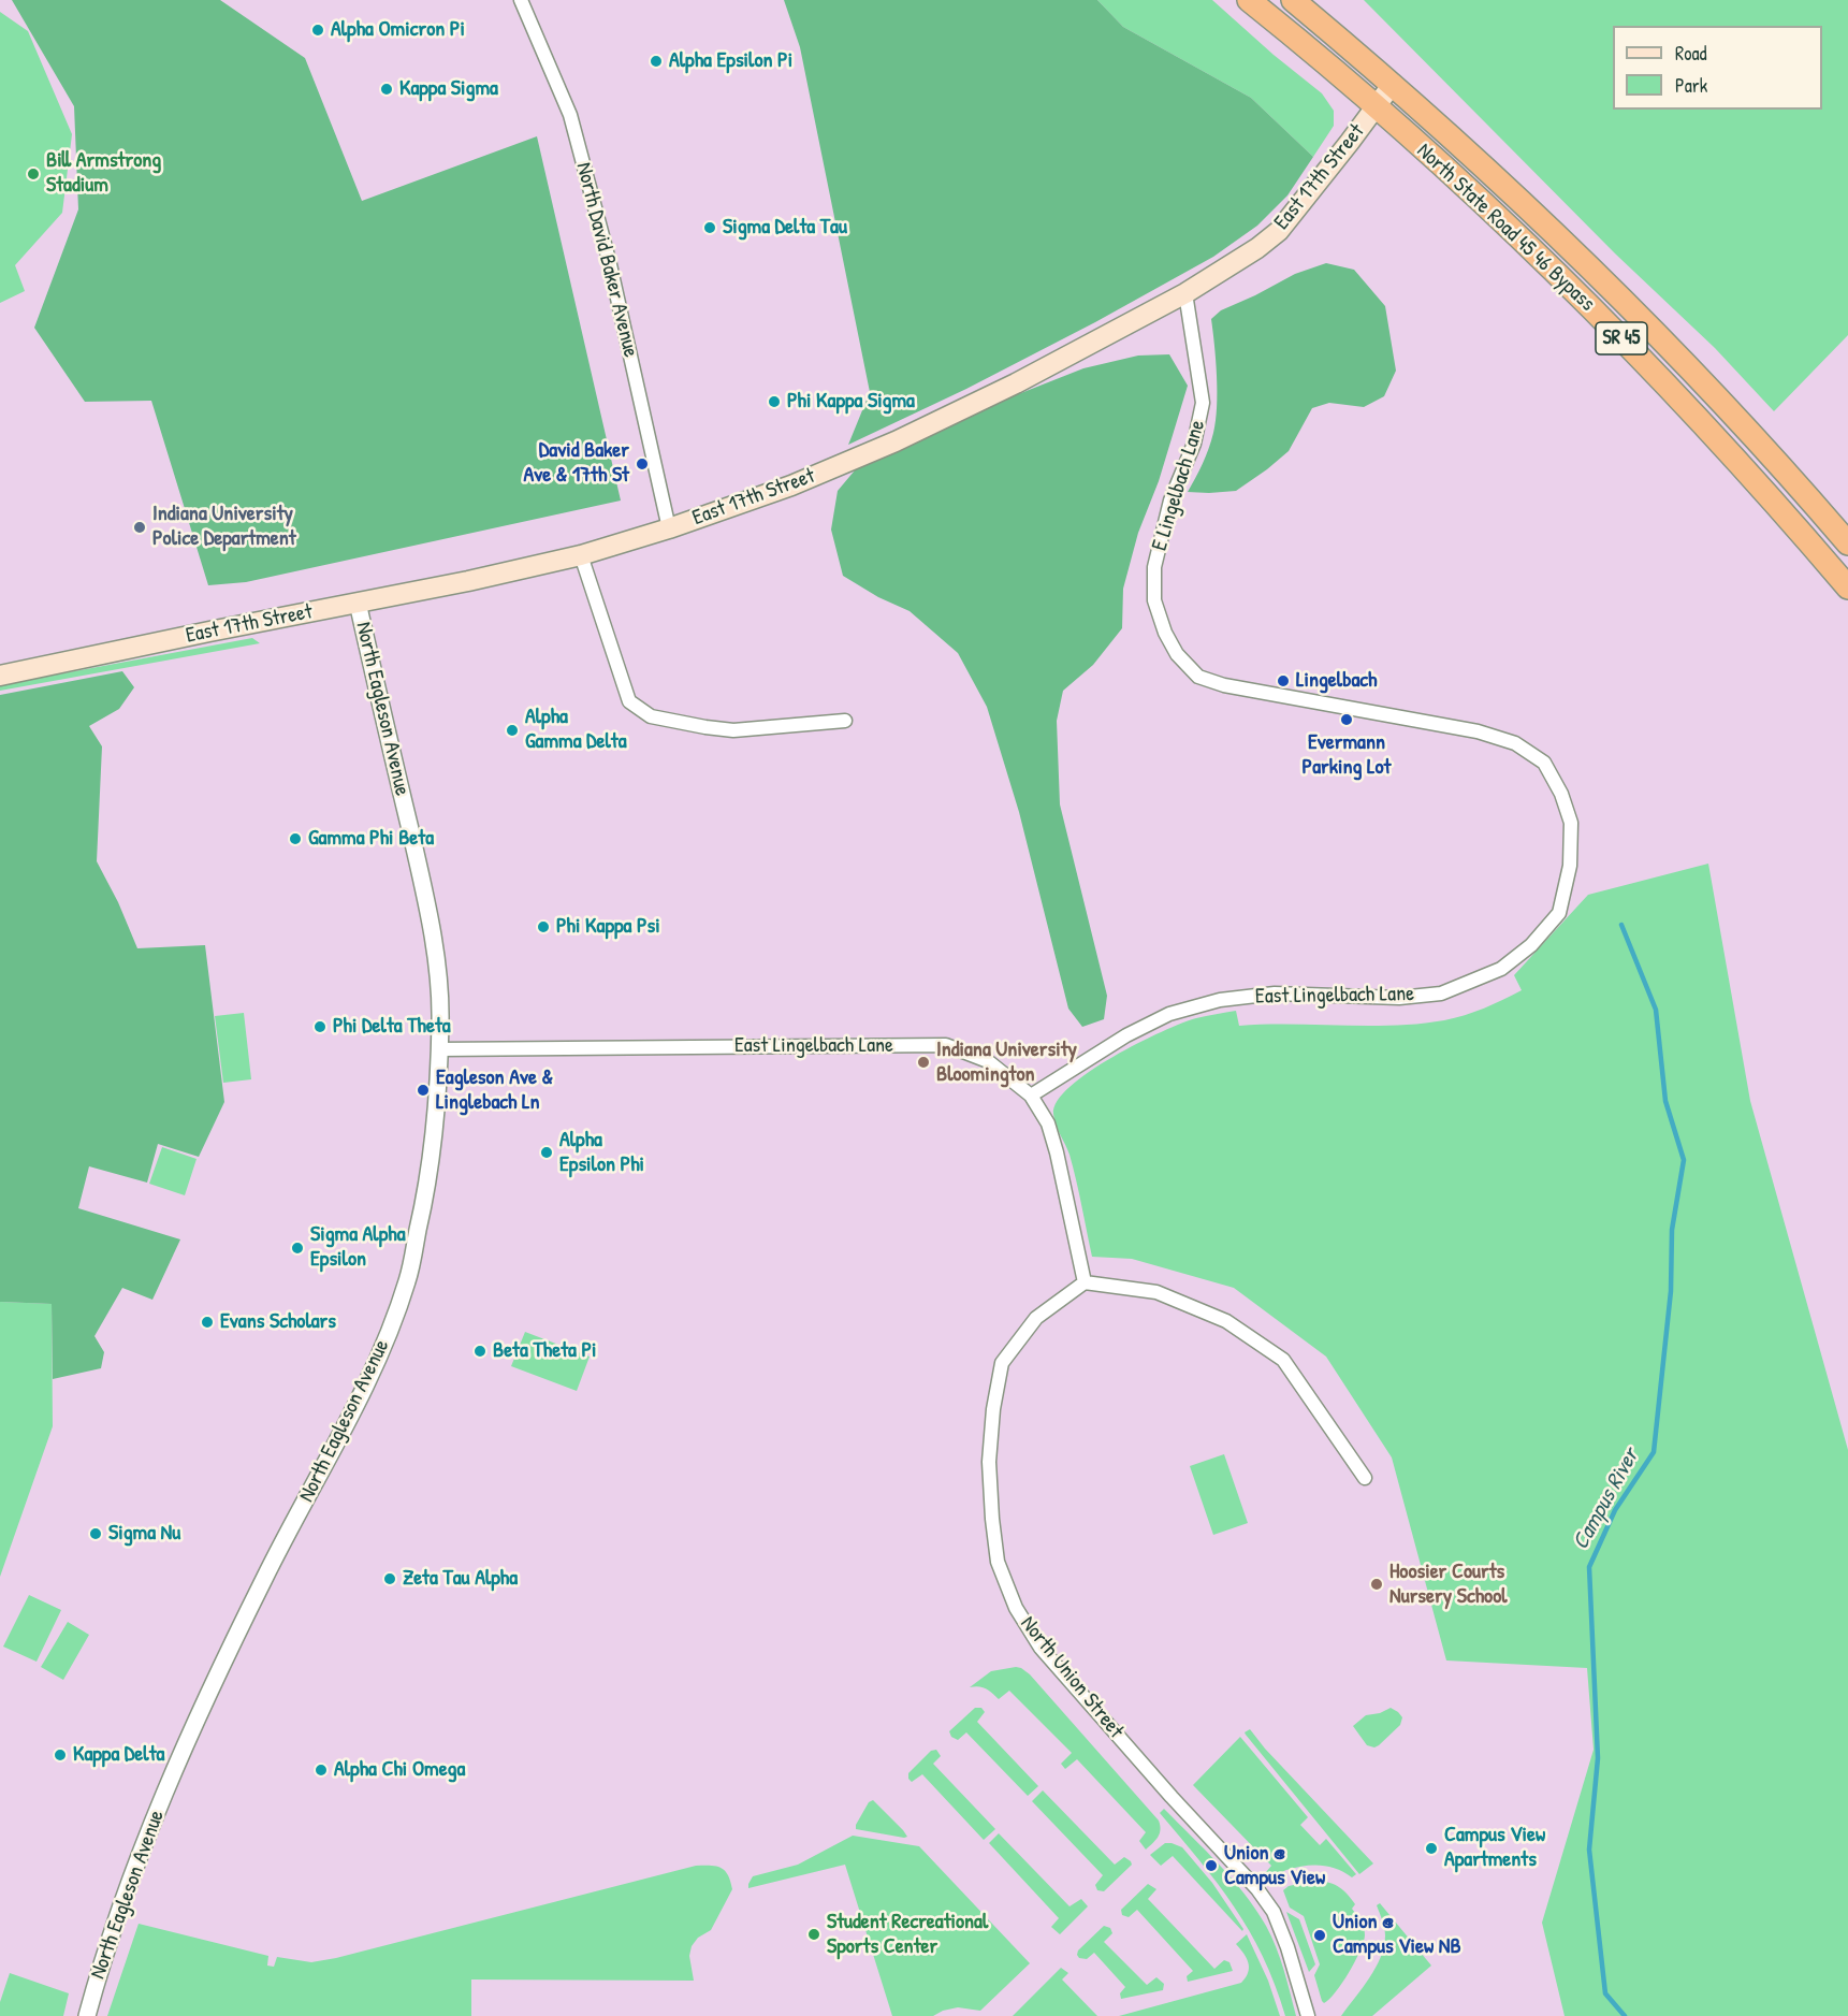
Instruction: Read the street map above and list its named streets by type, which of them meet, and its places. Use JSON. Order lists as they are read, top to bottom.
{
  "streets": {
    "highway": ["North State Road 45 46 Bypass", "SR 45"],
    "main road": ["East 17th Street"],
    "street": [
      "North David Baker Avenue",
      "E Lingelbach Lane",
      "North Eagleson Avenue",
      "East Lingelbach Lane",
      "North Union Street"
    ]
  },
  "crossings": [
    ["East 17th Street", "North State Road 45 46 Bypass"],
    ["East 17th Street", "North David Baker Avenue"],
    ["East 17th Street", "SR 45"],
    ["East 17th Street", "E Lingelbach Lane"],
    ["East 17th Street", "North Eagleson Avenue"],
    ["E Lingelbach Lane", "East Lingelbach Lane"],
    ["North Eagleson Avenue", "East Lingelbach Lane"]
  ],
  "water": ["Campus River"],
  "places": [
    "Alpha Omicron Pi",
    "Alpha Epsilon Pi",
    "Kappa Sigma",
    "Bill Armstrong Stadium",
    "Sigma Delta Tau",
    "Phi Kappa Sigma",
    "David Baker Ave & 17th St",
    "Indiana University Police Department",
    "Lingelbach",
    "Evermann Parking Lot",
    "Alpha Gamma Delta",
    "Gamma Phi Beta",
    "Phi Kappa Psi",
    "Phi Delta Theta",
    "Indiana University Bloomington",
    "Eagleson Ave & Linglebach Ln",
    "Alpha Epsilon Phi",
    "Sigma Alpha Epsilon",
    "Evans Scholars",
    "Beta Theta Pi",
    "Sigma Nu",
    "Zeta Tau Alpha",
    "Hoosier Courts Nursery School",
    "Kappa Delta",
    "Alpha Chi Omega",
    "Campus View Apartments",
    "Union @ Campus View",
    "Student Recreational Sports Center",
    "Union @ Campus View NB"
  ],
  "legend": ["Road", "Park"]
}
